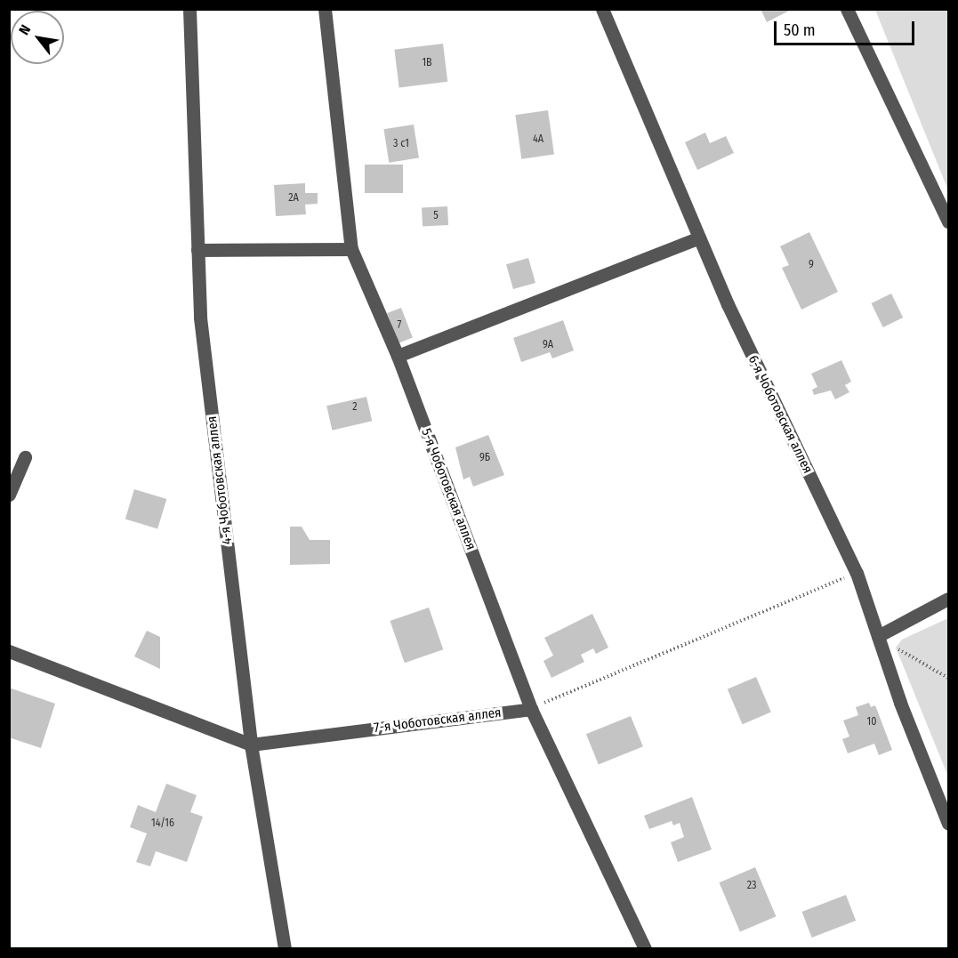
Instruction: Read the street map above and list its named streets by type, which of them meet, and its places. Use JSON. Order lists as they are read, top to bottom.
{
  "streets": {
    "street": [
      "6-я Чоботовская аллея",
      "4-я Чоботовская аллея",
      "5-я Чоботовская аллея",
      "7-я Чоботовская аллея"
    ]
  },
  "crossings": [
    ["4-я Чоботовская аллея", "7-я Чоботовская аллея"],
    ["5-я Чоботовская аллея", "7-я Чоботовская аллея"]
  ],
  "house_numbers": [
    "1В",
    "4А",
    "3 с1",
    "2А",
    "5",
    "9",
    "7",
    "9А",
    "2",
    "9Б",
    "10",
    "14/16",
    "23"
  ],
  "scale_bar": "50 m",
  "north": "top left"
}
